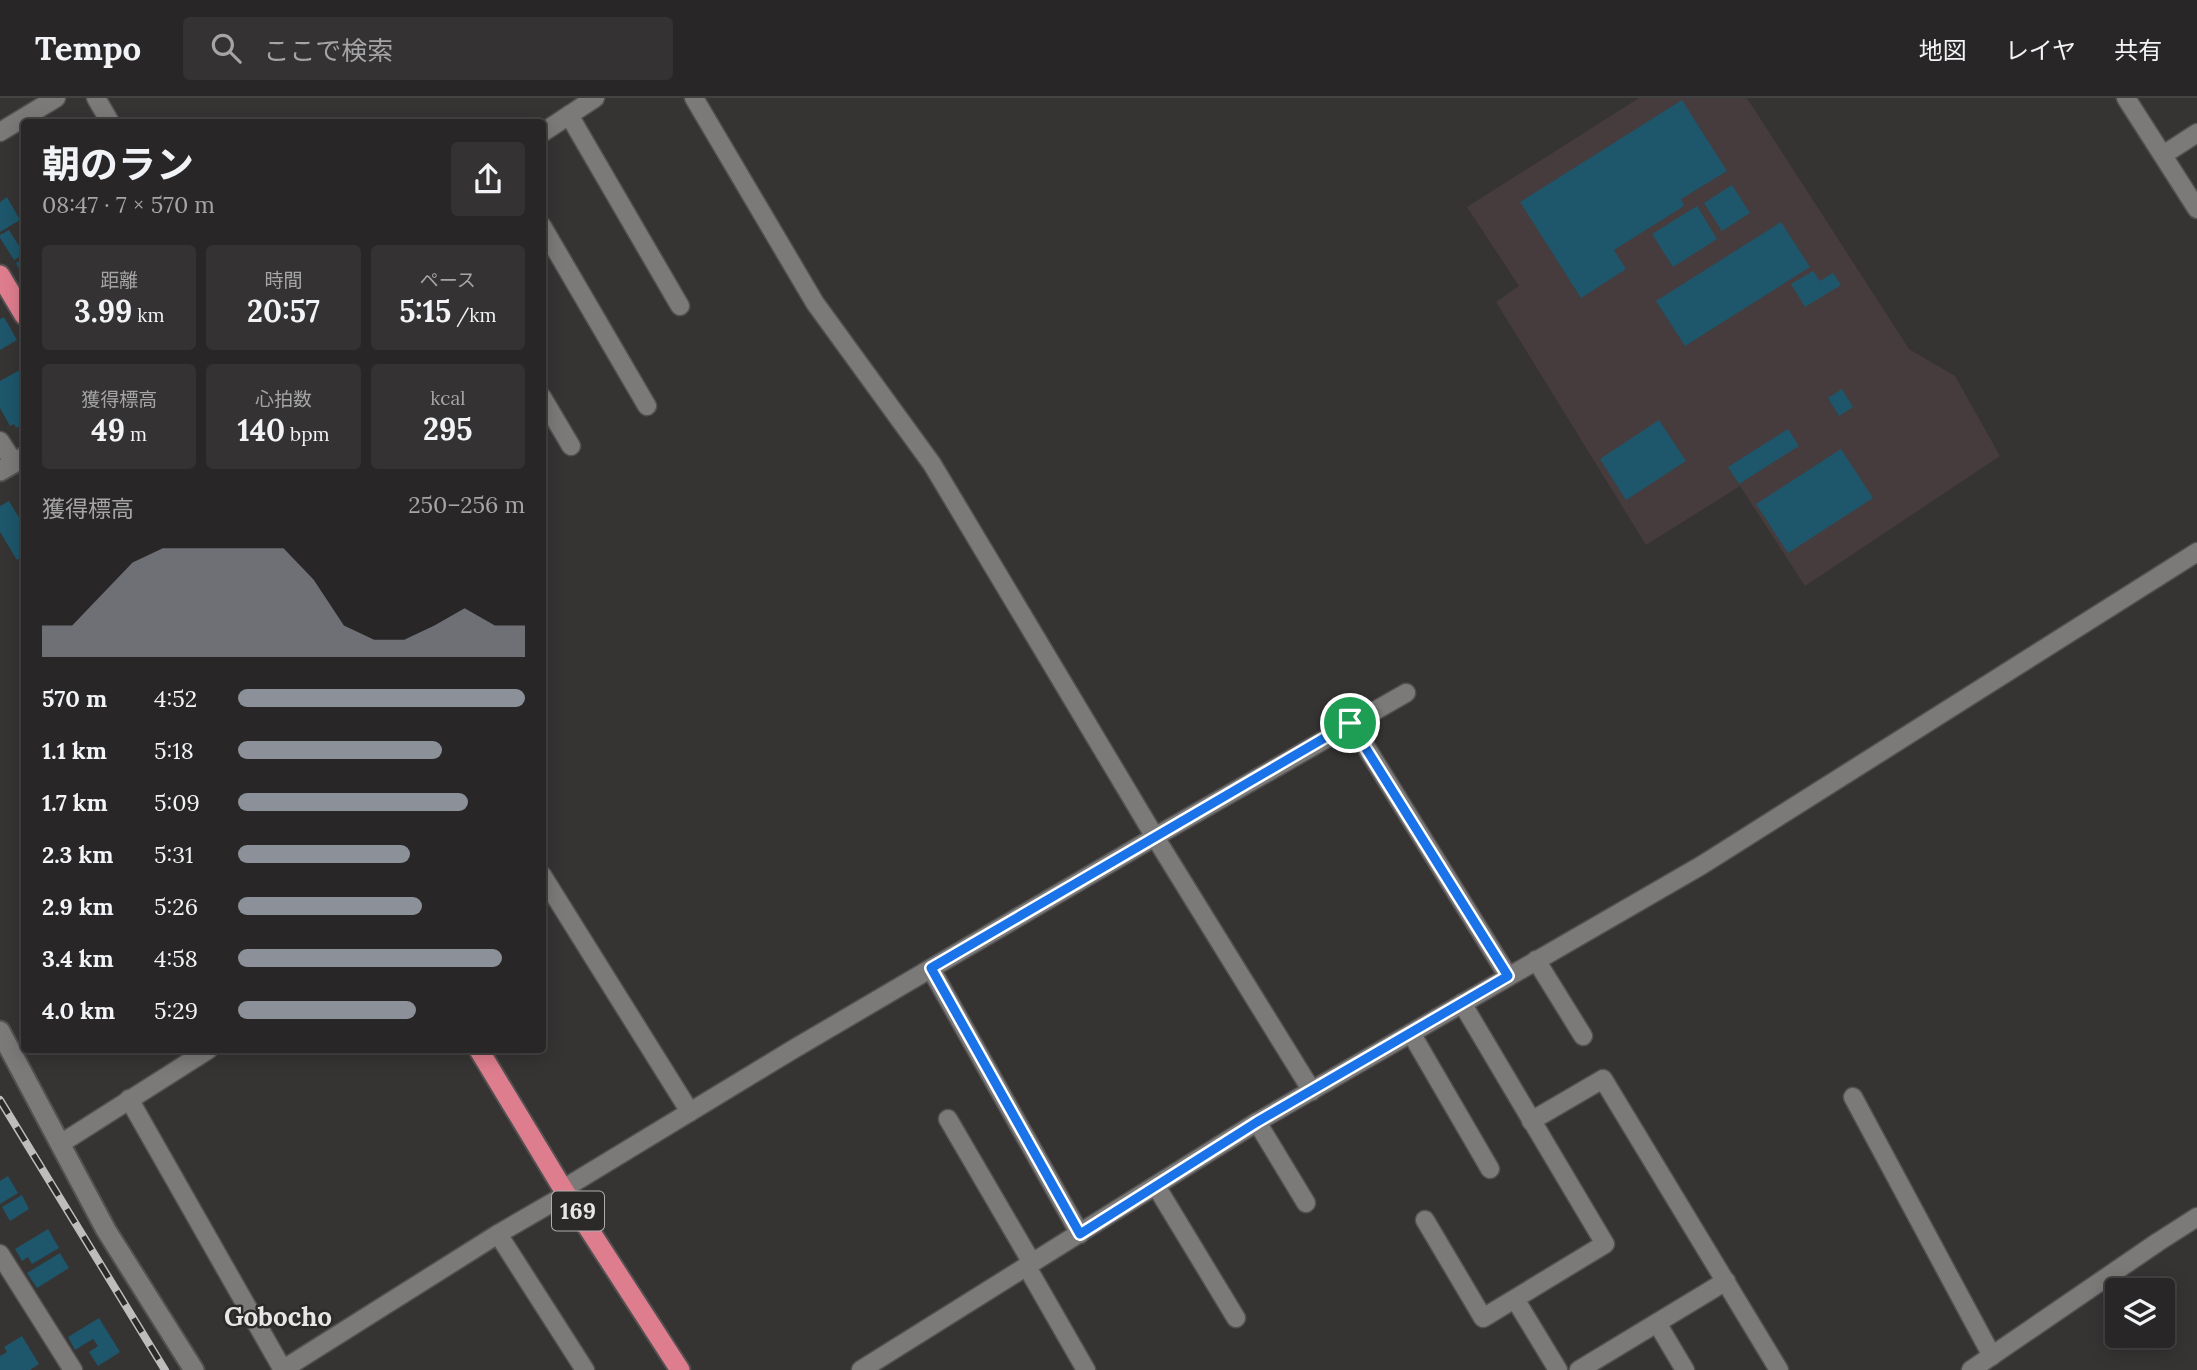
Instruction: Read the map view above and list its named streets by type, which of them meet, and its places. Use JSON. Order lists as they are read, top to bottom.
{
  "streets": {
    "highway": ["169"]
  },
  "districts": ["Gobocho"],
  "page": {
    "header": "Tempo",
    "search": "ここで検索",
    "nav": ["地図", "レイヤ", "共有"],
    "heading": ["朝のラン", "08:47 · 7 × 570 m"],
    "stats": [
      ["距離", "3.99 km"],
      ["時間", "20:57"],
      ["ペース", "5:15 /km"],
      ["獲得標高", "49 m"],
      ["心拍数", "140 bpm"],
      ["kcal", "295"]
    ],
    "chart": ["獲得標高", "250–256 m"],
    "list": [
      {
        "name": "570 m",
        "note": "4:52"
      },
      {
        "name": "1.1 km",
        "note": "5:18"
      },
      {
        "name": "1.7 km",
        "note": "5:09"
      },
      {
        "name": "2.3 km",
        "note": "5:31"
      },
      {
        "name": "2.9 km",
        "note": "5:26"
      },
      {
        "name": "3.4 km",
        "note": "4:58"
      },
      {
        "name": "4.0 km",
        "note": "5:29"
      }
    ]
  }
}
